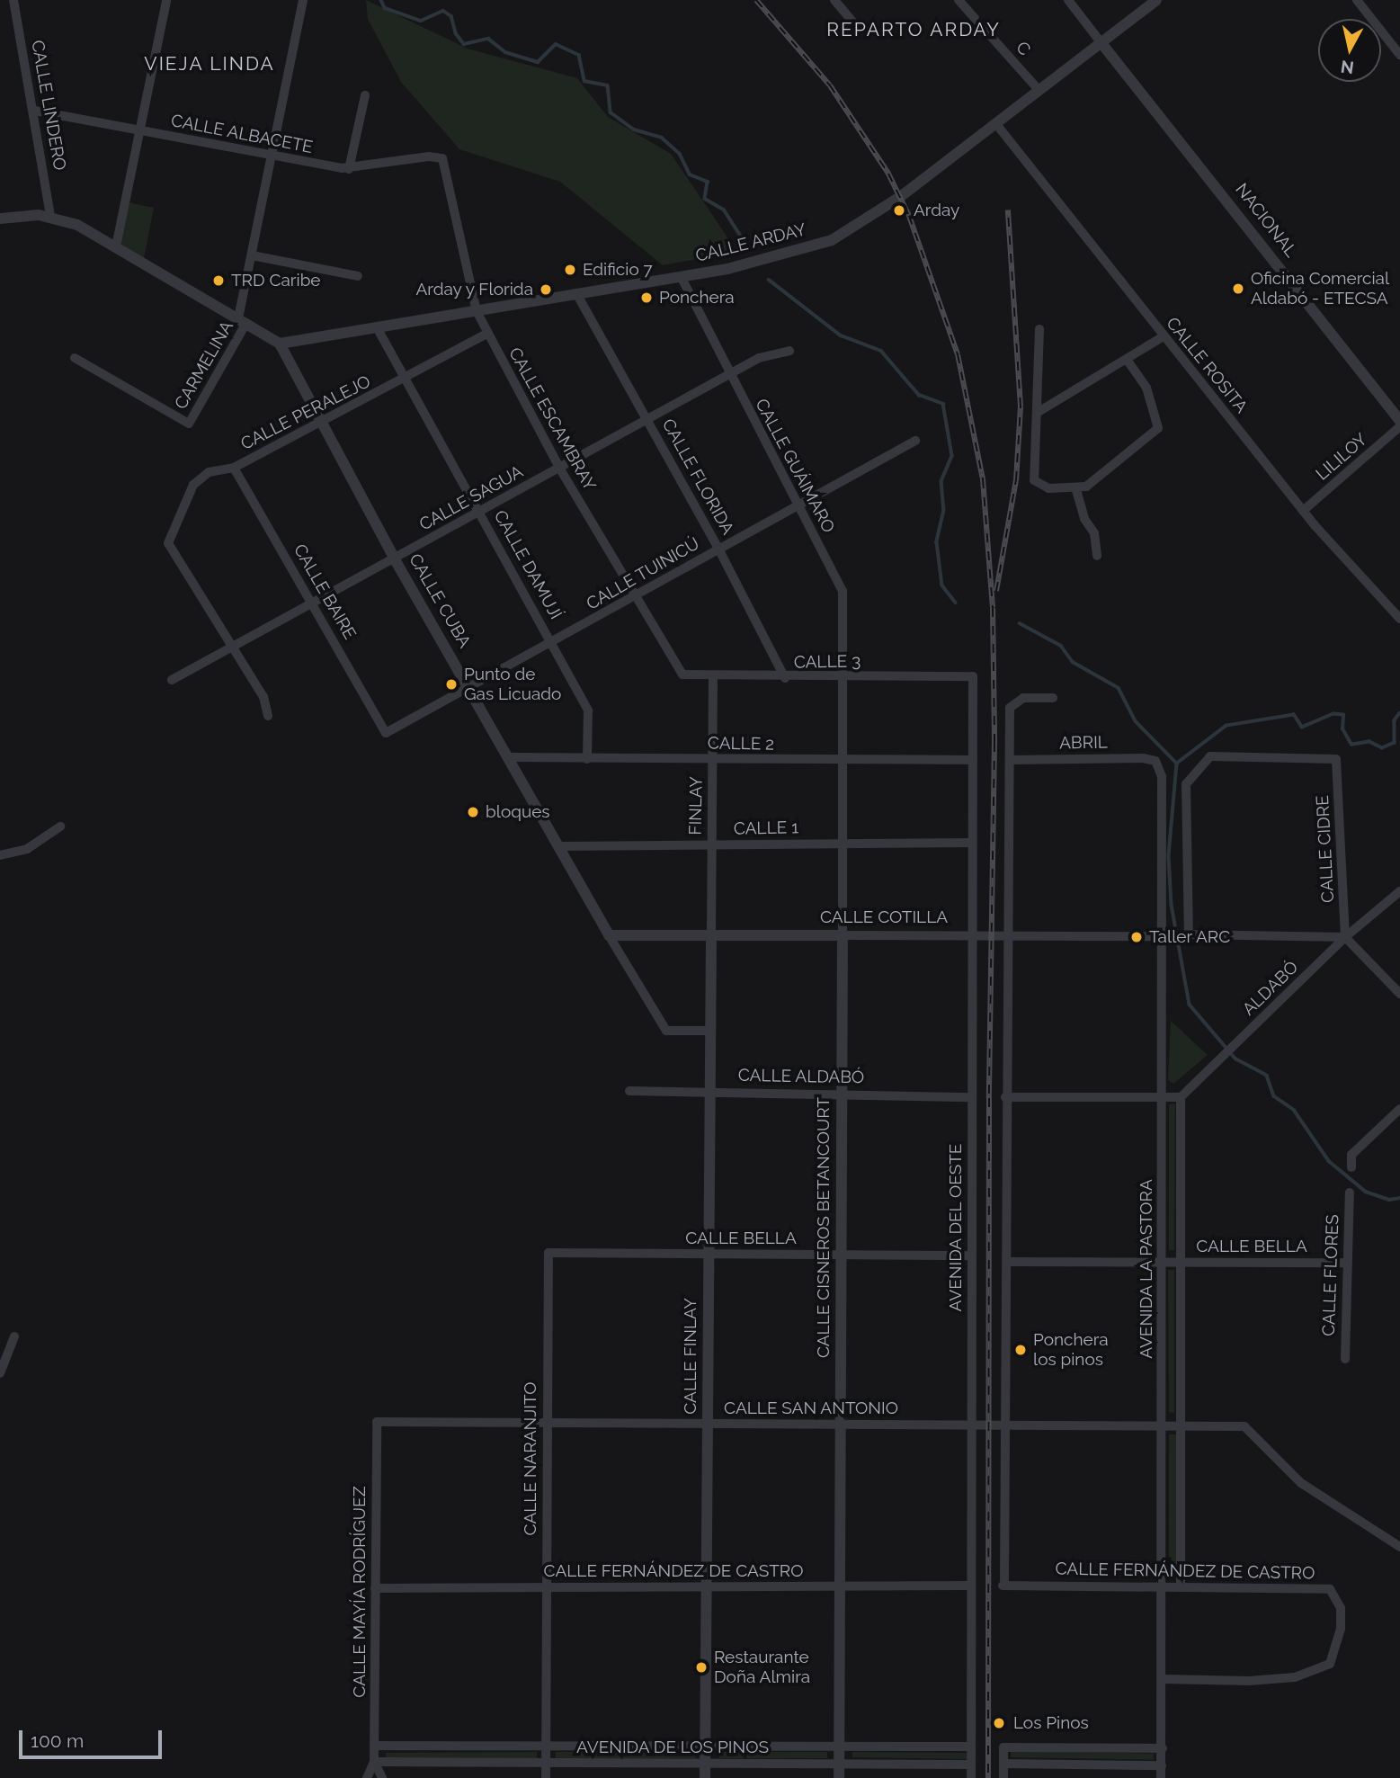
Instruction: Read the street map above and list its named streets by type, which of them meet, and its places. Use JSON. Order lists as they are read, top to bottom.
{
  "streets": {
    "street": [
      "C",
      "CALLE LINDERO",
      "CALLE ALBACETE",
      "NACIONAL",
      "CALLE ARDAY",
      "CARMELINA",
      "CALLE ROSITA",
      "CALLE PERALEJO",
      "CALLE ESCAMBRAY",
      "LILILOY",
      "CALLE GUÁIMARO",
      "CALLE FLORIDA",
      "CALLE SAGUA",
      "CALLE DAMUJÍ",
      "CALLE TUINICÚ",
      "CALLE BAIRE",
      "CALLE CUBA",
      "CALLE 3",
      "ABRIL",
      "CALLE 2",
      "FINLAY",
      "CALLE 1",
      "CALLE CIDRE",
      "CALLE COTILLA",
      "ALDABÓ",
      "CALLE ALDABÓ",
      "CALLE CISNEROS BETANCOURT",
      "AVENIDA DEL OESTE",
      "CALLE BELLA",
      "AVENIDA LA PASTORA",
      "CALLE FLORES",
      "CALLE FINLAY",
      "CALLE SAN ANTONIO",
      "CALLE NARANJITO",
      "CALLE FERNÁNDEZ DE CASTRO",
      "CALLE MAYÍA RODRÍGUEZ",
      "AVENIDA DE LOS PINOS"
    ]
  },
  "crossings": [
    ["C", "CALLE ARDAY"],
    ["CALLE LINDERO", "CALLE ALBACETE"],
    ["CALLE ALBACETE", "CARMELINA"],
    ["CALLE ALBACETE", "CALLE ESCAMBRAY"],
    ["NACIONAL", "CALLE ARDAY"],
    ["CALLE ARDAY", "CALLE ROSITA"],
    ["CALLE ARDAY", "CALLE ESCAMBRAY"],
    ["CALLE ARDAY", "CALLE GUÁIMARO"],
    ["CALLE ARDAY", "CALLE FLORIDA"],
    ["CALLE ARDAY", "CALLE DAMUJÍ"],
    ["CALLE ARDAY", "CALLE CUBA"],
    ["CALLE ROSITA", "LILILOY"],
    ["CALLE PERALEJO", "CALLE ESCAMBRAY"],
    ["CALLE PERALEJO", "CALLE SAGUA"],
    ["CALLE PERALEJO", "CALLE DAMUJÍ"],
    ["CALLE PERALEJO", "CALLE BAIRE"],
    ["CALLE PERALEJO", "CALLE CUBA"],
    ["CALLE ESCAMBRAY", "CALLE SAGUA"],
    ["CALLE ESCAMBRAY", "CALLE TUINICÚ"],
    ["CALLE ESCAMBRAY", "CALLE 3"],
    ["CALLE GUÁIMARO", "CALLE SAGUA"],
    ["CALLE GUÁIMARO", "CALLE TUINICÚ"],
    ["CALLE GUÁIMARO", "CALLE 3"],
    ["CALLE GUÁIMARO", "CALLE CISNEROS BETANCOURT"],
    ["CALLE FLORIDA", "CALLE SAGUA"],
    ["CALLE FLORIDA", "CALLE TUINICÚ"],
    ["CALLE FLORIDA", "CALLE 3"],
    ["CALLE SAGUA", "CALLE DAMUJÍ"],
    ["CALLE SAGUA", "CALLE BAIRE"],
    ["CALLE SAGUA", "CALLE CUBA"],
    ["CALLE DAMUJÍ", "CALLE TUINICÚ"],
    ["CALLE DAMUJÍ", "CALLE 2"],
    ["CALLE TUINICÚ", "CALLE BAIRE"],
    ["CALLE TUINICÚ", "CALLE CUBA"],
    ["CALLE CUBA", "CALLE 2"],
    ["CALLE CUBA", "CALLE 1"],
    ["CALLE CUBA", "CALLE COTILLA"],
    ["CALLE CUBA", "CALLE FINLAY"],
    ["CALLE 3", "FINLAY"],
    ["CALLE 3", "CALLE CISNEROS BETANCOURT"],
    ["CALLE 3", "AVENIDA DEL OESTE"],
    ["ABRIL", "AVENIDA LA PASTORA"],
    ["CALLE 2", "FINLAY"],
    ["CALLE 2", "CALLE CISNEROS BETANCOURT"],
    ["CALLE 2", "AVENIDA DEL OESTE"],
    ["FINLAY", "CALLE 1"],
    ["FINLAY", "CALLE COTILLA"],
    ["FINLAY", "CALLE FINLAY"],
    ["CALLE 1", "CALLE CISNEROS BETANCOURT"],
    ["CALLE 1", "AVENIDA DEL OESTE"],
    ["CALLE CIDRE", "ALDABÓ"],
    ["CALLE COTILLA", "CALLE CISNEROS BETANCOURT"],
    ["CALLE COTILLA", "AVENIDA DEL OESTE"],
    ["CALLE COTILLA", "AVENIDA LA PASTORA"],
    ["CALLE COTILLA", "CALLE FINLAY"],
    ["ALDABÓ", "AVENIDA LA PASTORA"],
    ["CALLE ALDABÓ", "CALLE CISNEROS BETANCOURT"],
    ["CALLE ALDABÓ", "AVENIDA DEL OESTE"],
    ["CALLE ALDABÓ", "CALLE FINLAY"],
    ["CALLE CISNEROS BETANCOURT", "CALLE BELLA"],
    ["CALLE CISNEROS BETANCOURT", "CALLE SAN ANTONIO"],
    ["CALLE CISNEROS BETANCOURT", "CALLE FERNÁNDEZ DE CASTRO"],
    ["CALLE CISNEROS BETANCOURT", "AVENIDA DE LOS PINOS"],
    ["AVENIDA DEL OESTE", "CALLE BELLA"],
    ["AVENIDA DEL OESTE", "CALLE SAN ANTONIO"],
    ["AVENIDA DEL OESTE", "CALLE FERNÁNDEZ DE CASTRO"],
    ["AVENIDA DEL OESTE", "AVENIDA DE LOS PINOS"],
    ["CALLE BELLA", "AVENIDA LA PASTORA"],
    ["CALLE BELLA", "CALLE FLORES"],
    ["CALLE BELLA", "CALLE FINLAY"],
    ["CALLE BELLA", "CALLE NARANJITO"],
    ["AVENIDA LA PASTORA", "CALLE SAN ANTONIO"],
    ["AVENIDA LA PASTORA", "CALLE FERNÁNDEZ DE CASTRO"],
    ["CALLE FINLAY", "CALLE SAN ANTONIO"],
    ["CALLE FINLAY", "CALLE FERNÁNDEZ DE CASTRO"],
    ["CALLE FINLAY", "AVENIDA DE LOS PINOS"],
    ["CALLE SAN ANTONIO", "CALLE NARANJITO"],
    ["CALLE SAN ANTONIO", "CALLE FERNÁNDEZ DE CASTRO"],
    ["CALLE SAN ANTONIO", "CALLE MAYÍA RODRÍGUEZ"],
    ["CALLE NARANJITO", "CALLE FERNÁNDEZ DE CASTRO"],
    ["CALLE NARANJITO", "AVENIDA DE LOS PINOS"],
    ["CALLE FERNÁNDEZ DE CASTRO", "CALLE MAYÍA RODRÍGUEZ"],
    ["CALLE MAYÍA RODRÍGUEZ", "AVENIDA DE LOS PINOS"]
  ],
  "districts": ["REPARTO ARDAY", "VIEJA LINDA"],
  "places": [
    "Arday",
    "Edificio 7",
    "TRD Caribe",
    "Oficina Comercial Aldabó - ETECSA",
    "Arday y Florida",
    "Ponchera",
    "Punto de Gas Licuado",
    "bloques",
    "Taller ARC",
    "Ponchera los pinos",
    "Restaurante Doña Almira",
    "Los Pinos"
  ],
  "scale_bar": "100 m",
  "north": "bottom"
}
